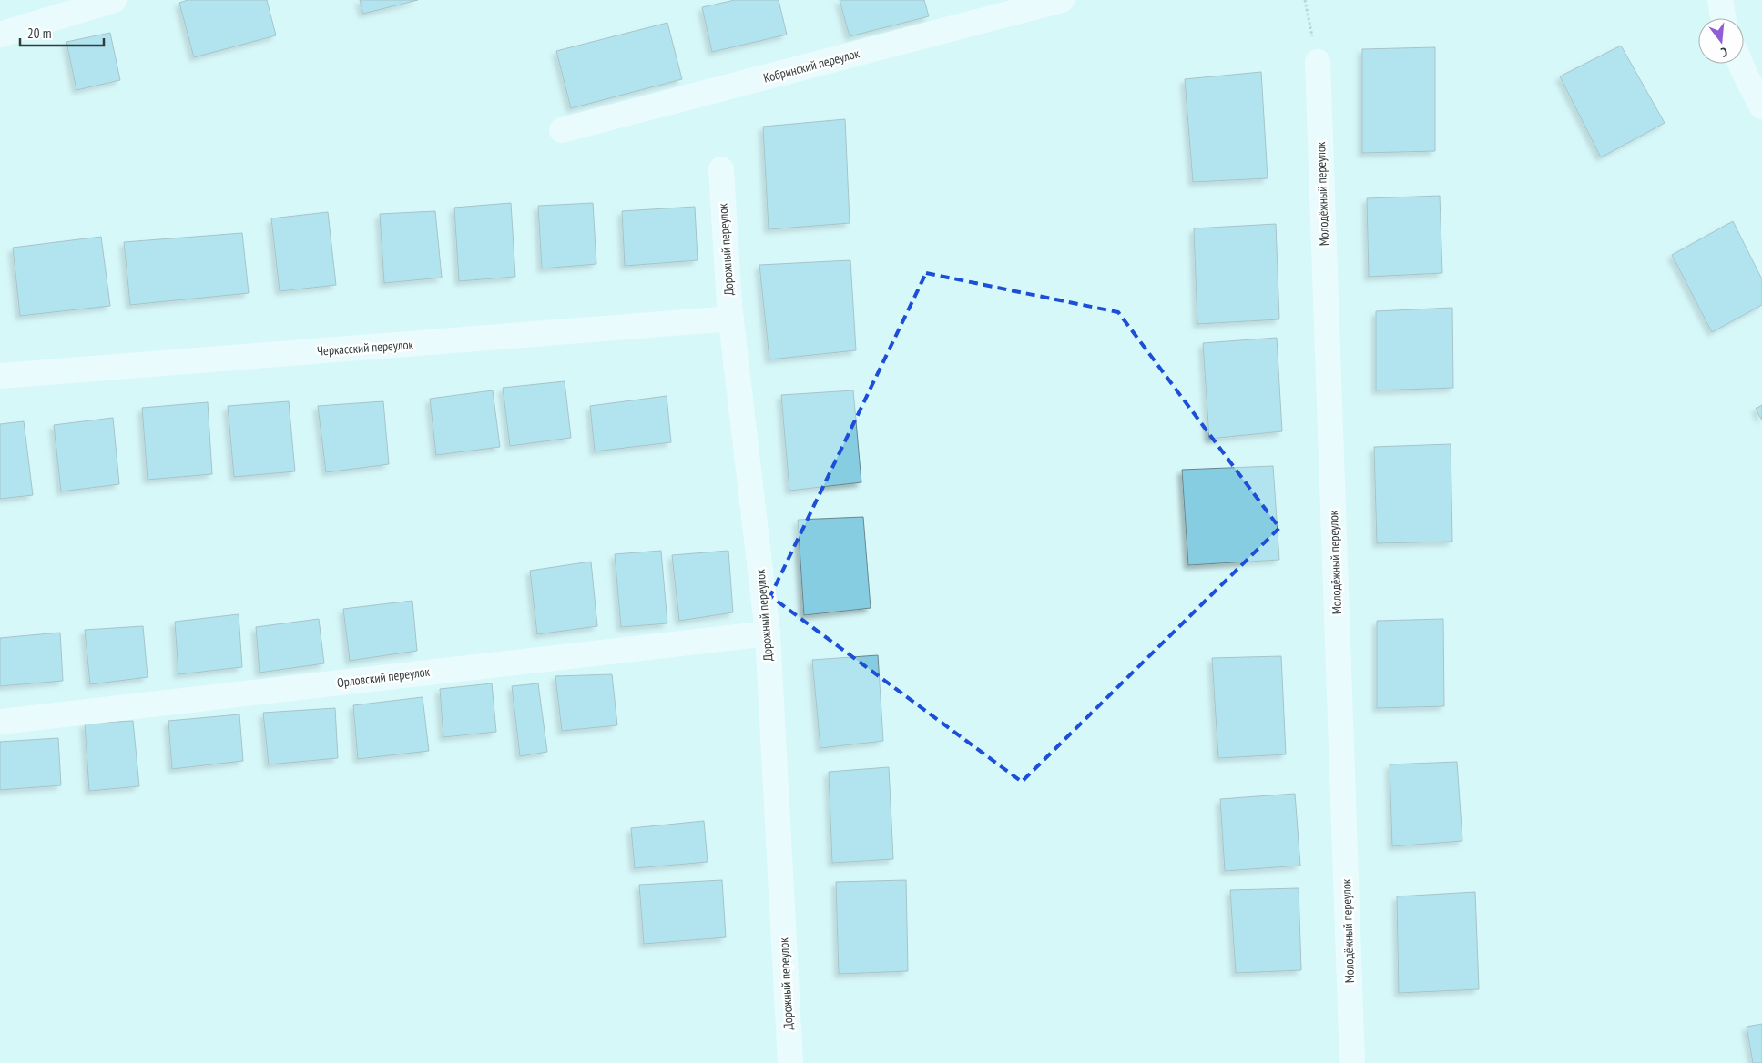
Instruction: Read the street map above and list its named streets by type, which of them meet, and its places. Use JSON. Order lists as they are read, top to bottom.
{
  "streets": {
    "street": [
      "Кобринский переулок",
      "Молодёжный переулок",
      "Дорожный переулок",
      "Черкасский переулок",
      "Орловский переулок"
    ]
  },
  "crossings": [
    ["Дорожный переулок", "Черкасский переулок"],
    ["Дорожный переулок", "Орловский переулок"]
  ],
  "scale_bar": "20 m",
  "north": "bottom"
}
